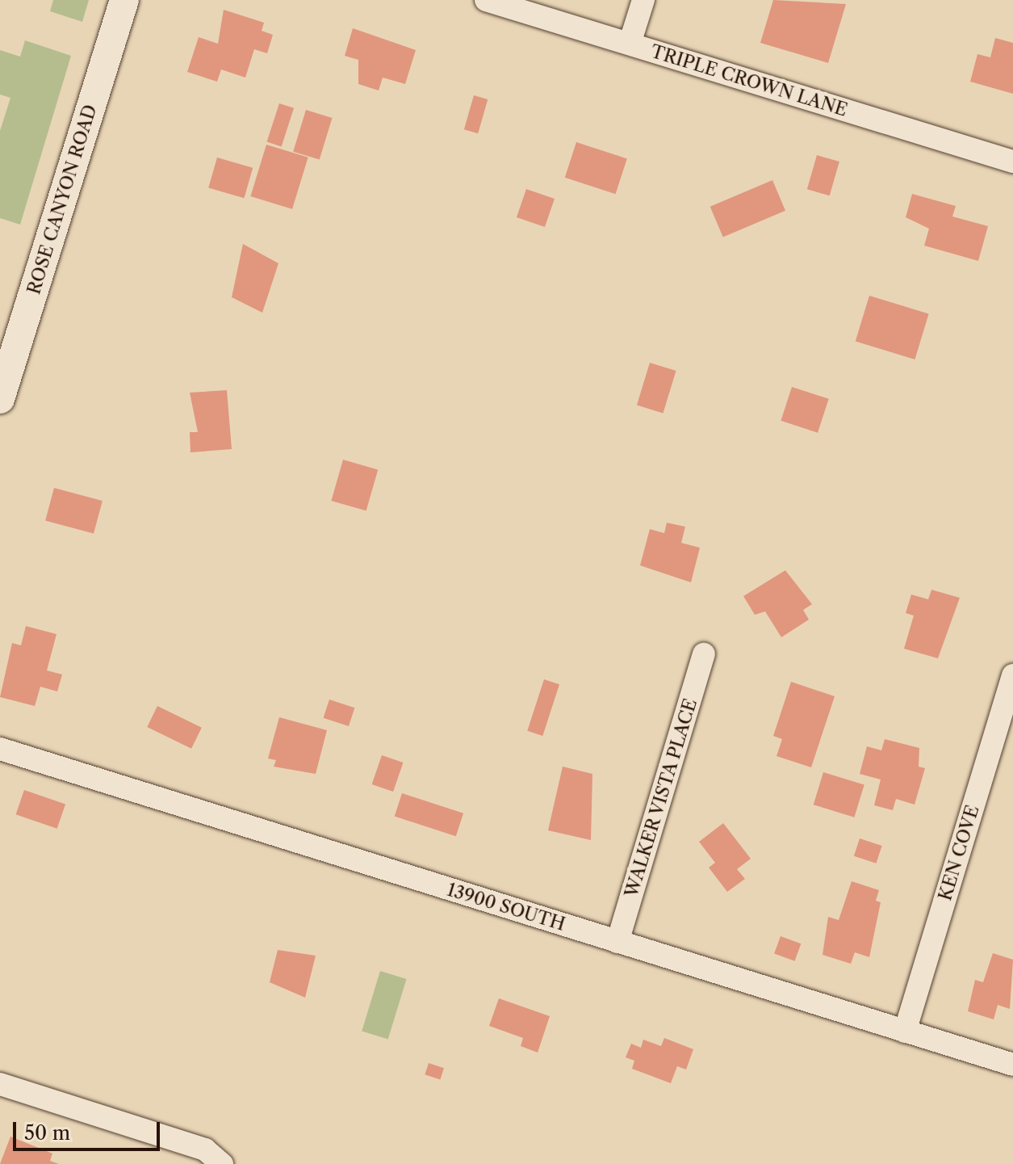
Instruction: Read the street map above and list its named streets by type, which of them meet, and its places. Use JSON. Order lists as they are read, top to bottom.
{
  "streets": {
    "street": [
      "TRIPLE CROWN LANE",
      "ROSE CANYON ROAD",
      "WALKER VISTA PLACE",
      "KEN COVE",
      "13900 SOUTH"
    ]
  },
  "crossings": [
    ["WALKER VISTA PLACE", "13900 SOUTH"],
    ["KEN COVE", "13900 SOUTH"]
  ],
  "scale_bar": "50 m"
}
